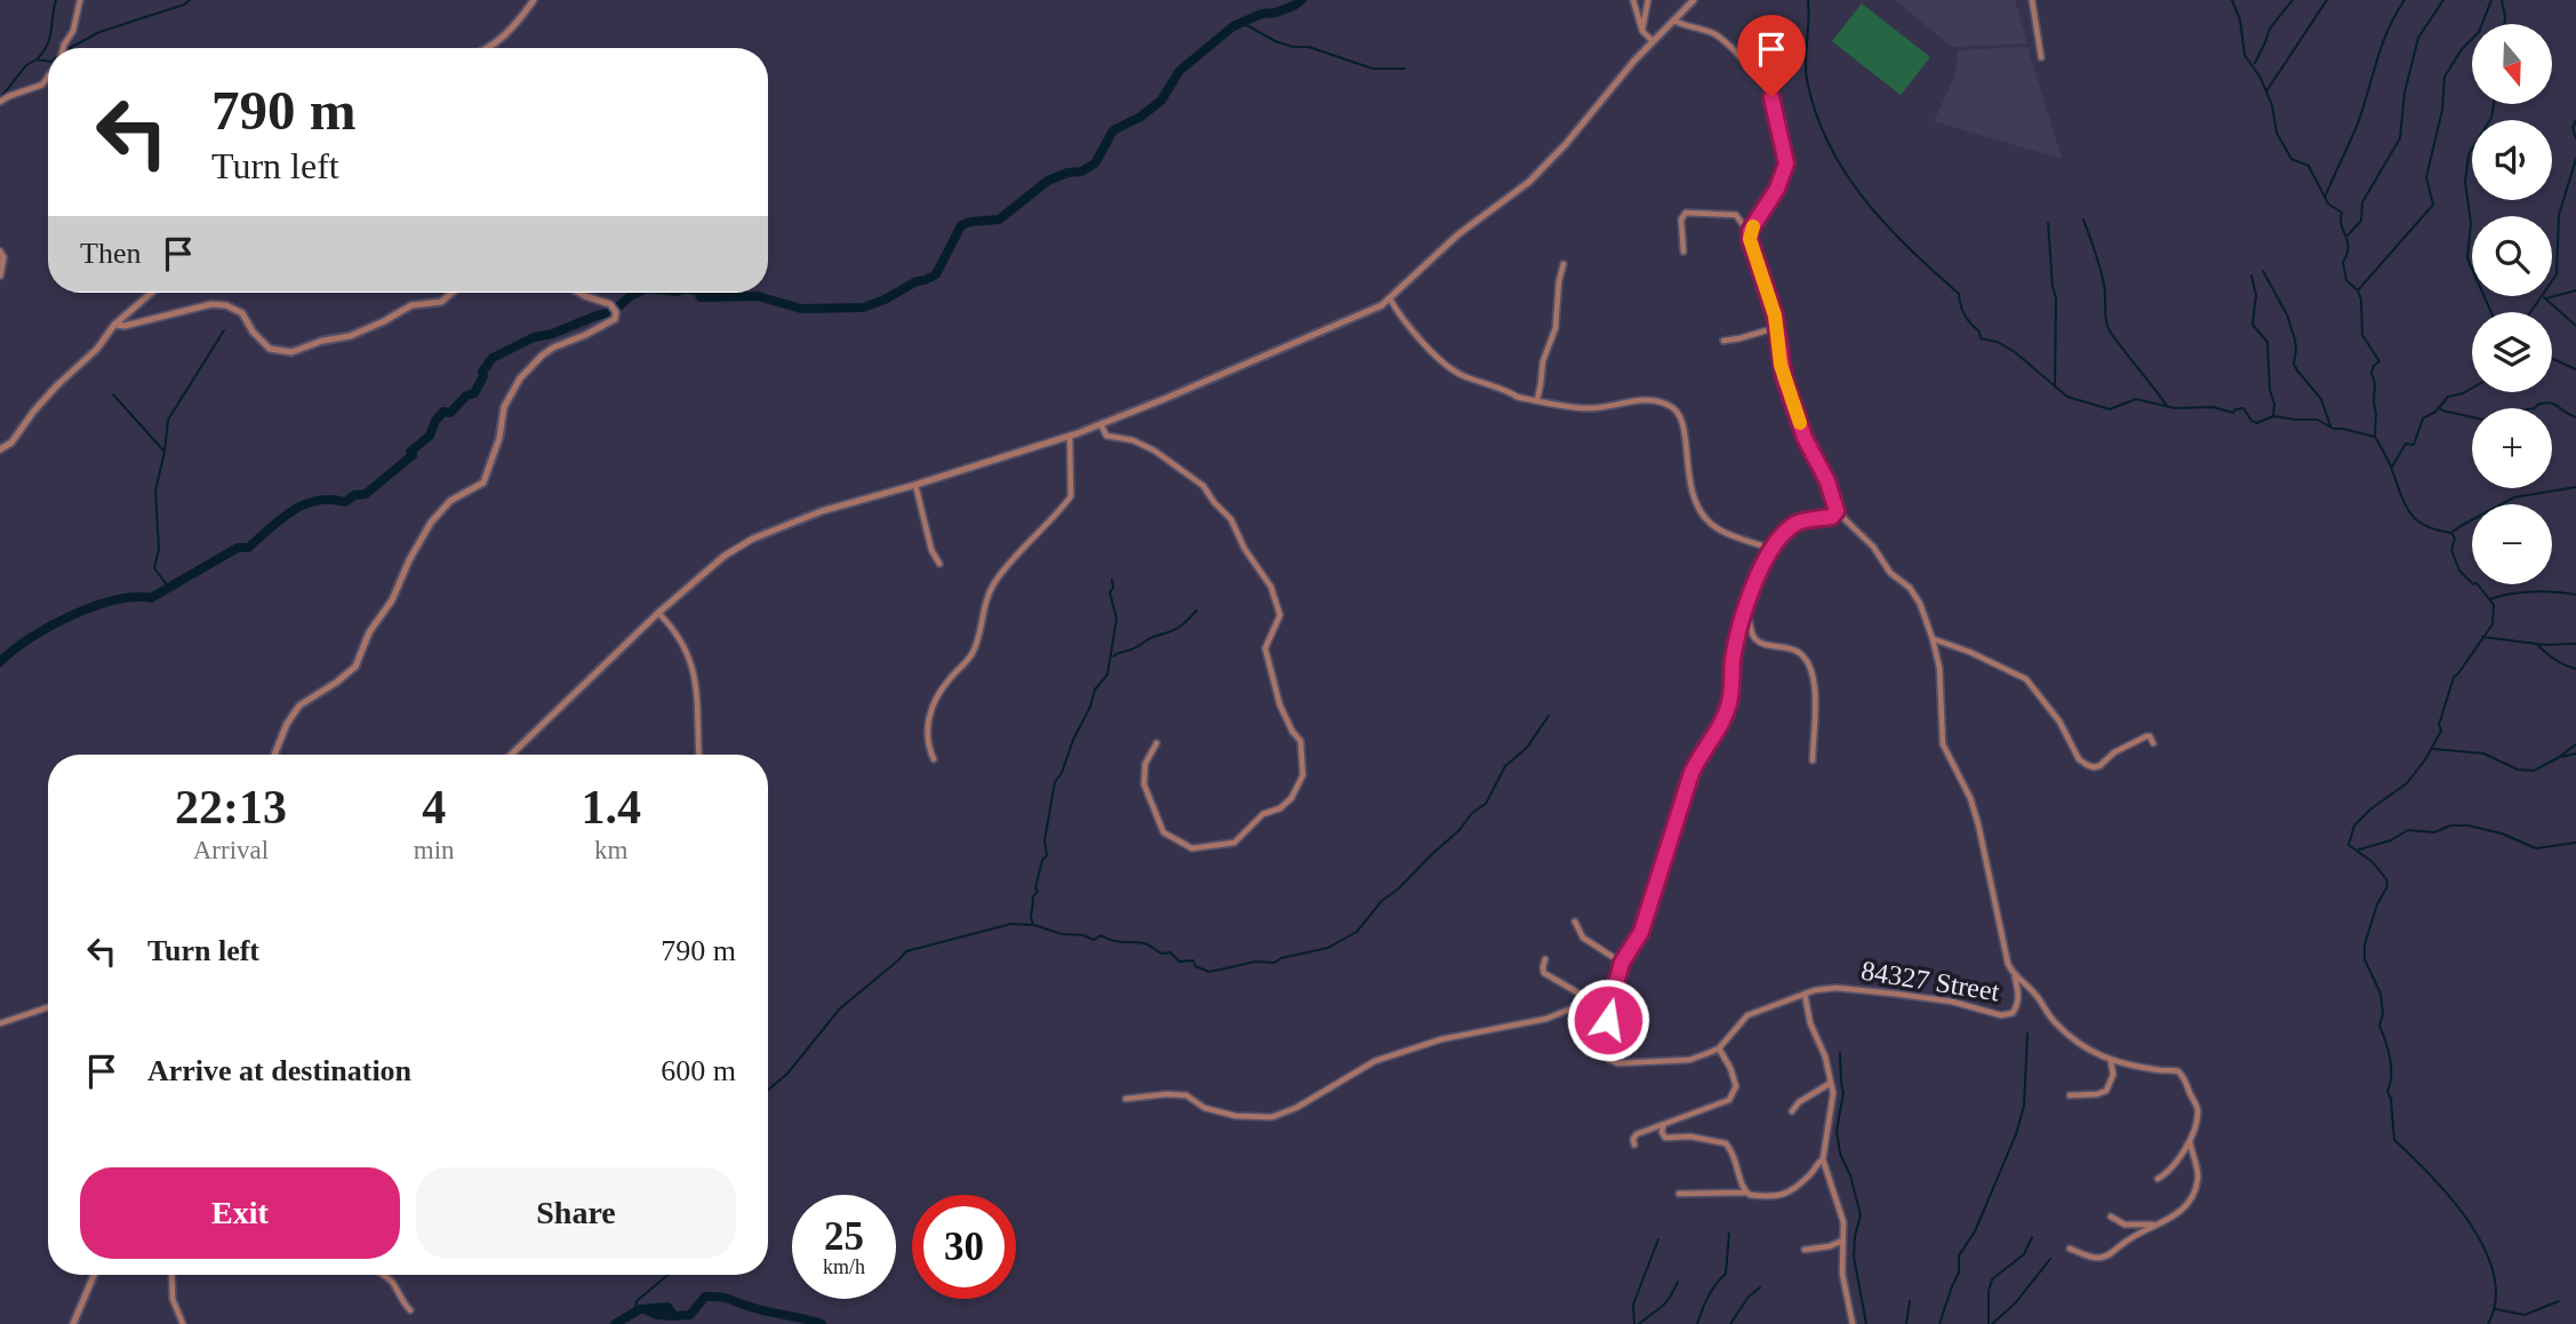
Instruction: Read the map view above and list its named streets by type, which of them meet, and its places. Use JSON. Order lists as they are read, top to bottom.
{
  "streets": {
    "street": ["84327 Street"]
  },
  "north": "bottom",
  "page": {
    "map_buttons": ["+", "−"],
    "turn": ["790 m", "Turn left"],
    "then": "Then",
    "eta": [
      "22:13",
      "Arrival",
      "4",
      "min",
      "1.4",
      "km"
    ],
    "list": [
      {
        "name": "Turn left",
        "value": "790 m"
      },
      {
        "name": "Arrive at destination",
        "value": "600 m"
      }
    ],
    "buttons": ["Exit", "Share"],
    "speed": "25 km/h",
    "limit": "30"
  }
}
